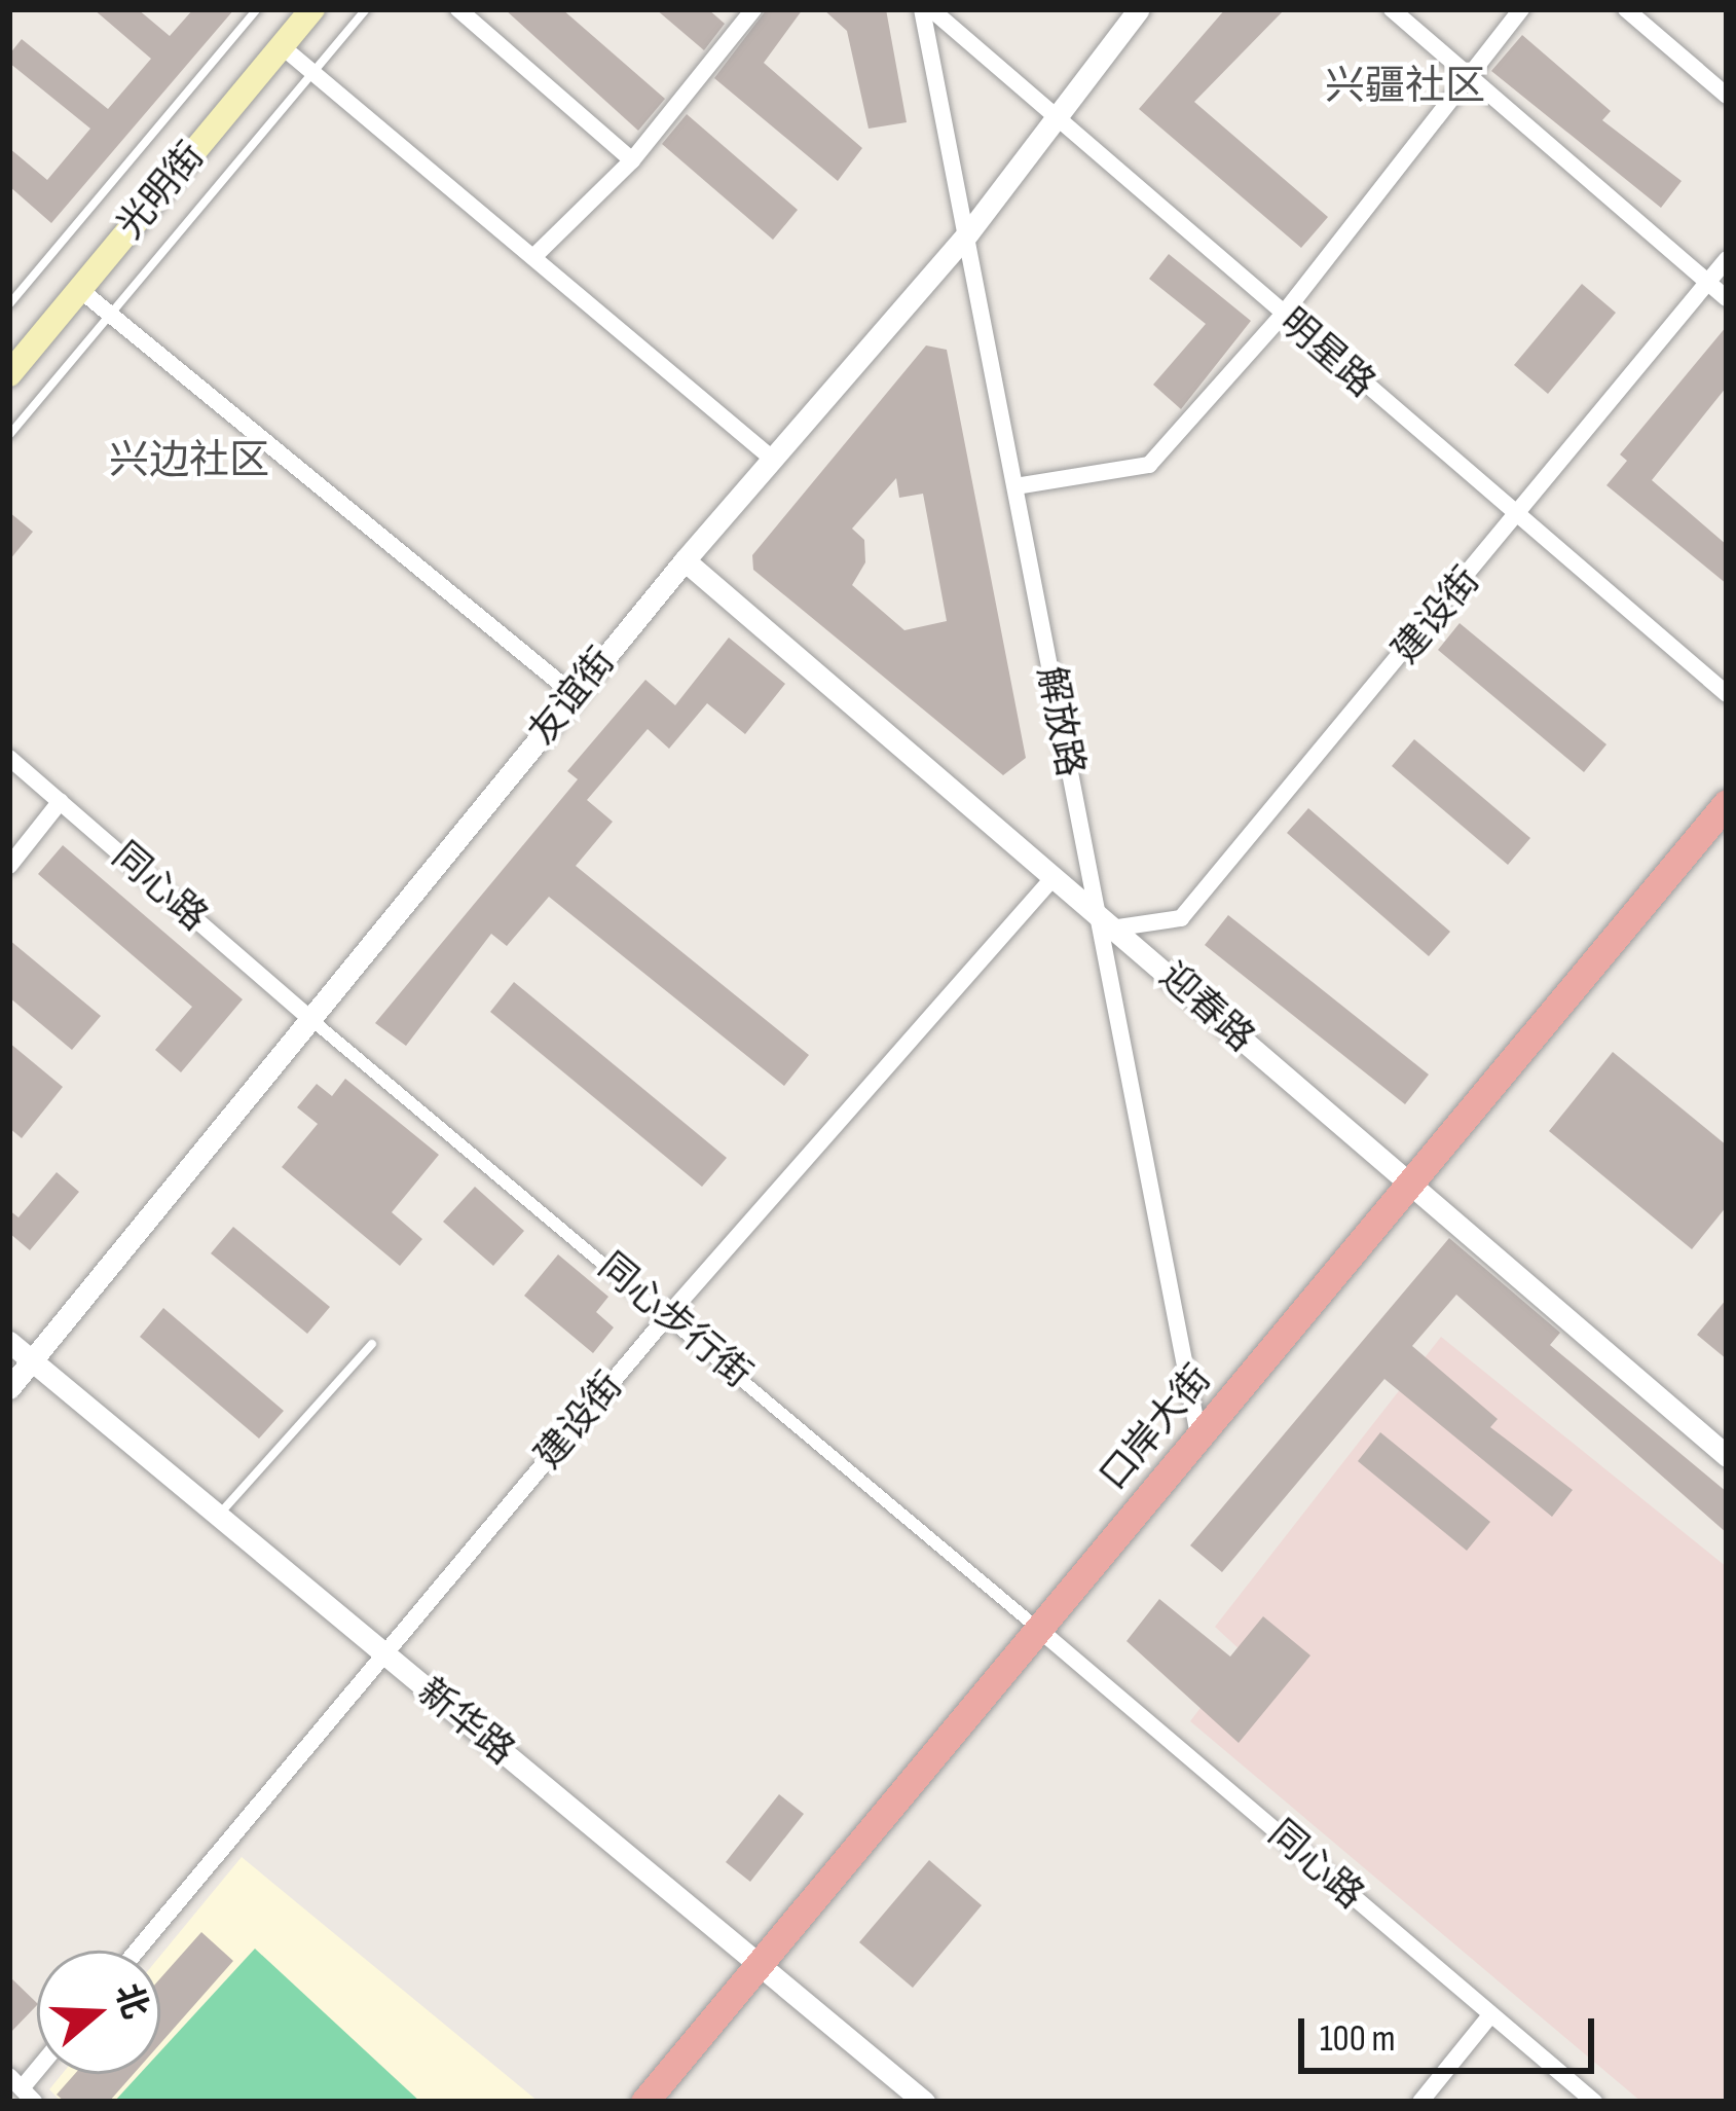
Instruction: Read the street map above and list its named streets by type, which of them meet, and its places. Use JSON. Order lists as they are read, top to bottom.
{
  "streets": {
    "highway": ["口岸大街"],
    "main road": ["光明街"],
    "street": [
      "明星路",
      "建设街",
      "友谊街",
      "解放路",
      "同心路",
      "迎春路",
      "同心步行街",
      "新华路"
    ]
  },
  "crossings": [
    ["明星路", "建设街"],
    ["明星路", "友谊街"],
    ["建设街", "迎春路"],
    ["建设街", "同心步行街"],
    ["建设街", "新华路"],
    ["友谊街", "解放路"],
    ["友谊街", "同心路"],
    ["友谊街", "迎春路"],
    ["友谊街", "同心步行街"],
    ["友谊街", "新华路"],
    ["解放路", "迎春路"],
    ["解放路", "口岸大街"],
    ["同心路", "同心步行街"],
    ["同心路", "口岸大街"],
    ["迎春路", "口岸大街"],
    ["同心步行街", "口岸大街"],
    ["口岸大街", "新华路"]
  ],
  "districts": ["兴疆社区", "兴边社区"],
  "scale_bar": "100 m",
  "north": "right"
}
